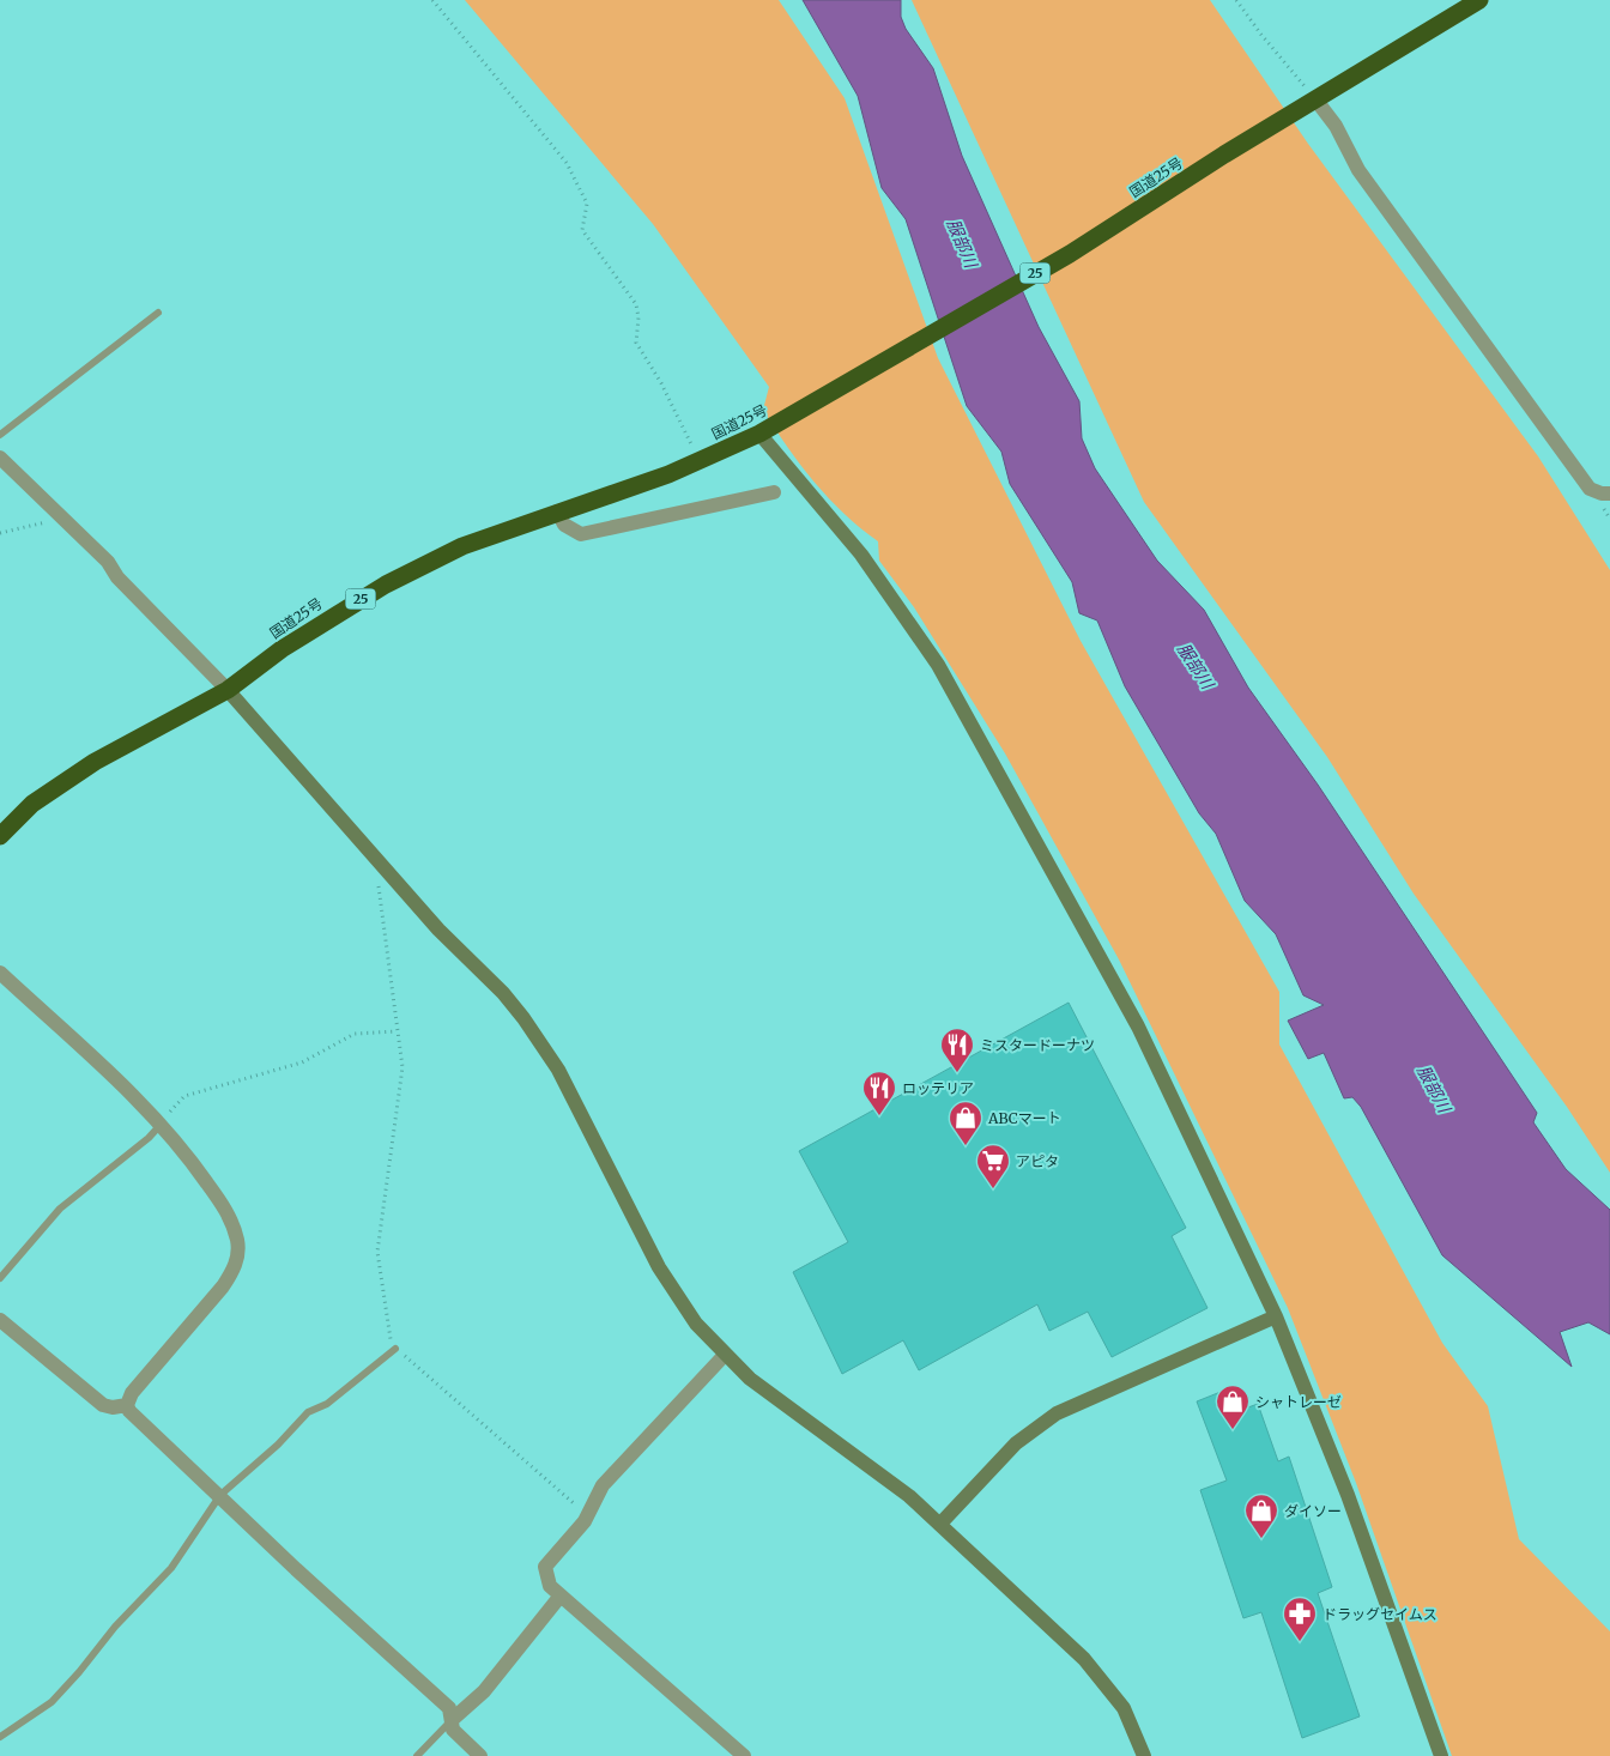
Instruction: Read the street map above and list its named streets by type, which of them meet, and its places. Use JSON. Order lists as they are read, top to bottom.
{
  "streets": {
    "highway": ["国道25号", "25"]
  },
  "water": ["服部川"],
  "places": {
    "restaurant": ["ミスタードーナツ", "ロッテリア"],
    "shop": ["ABCマート", "シャトレーゼ", "ダイソー"],
    "supermarket": ["アピタ"],
    "pharmacy": ["ドラッグセイムス"]
  }
}
